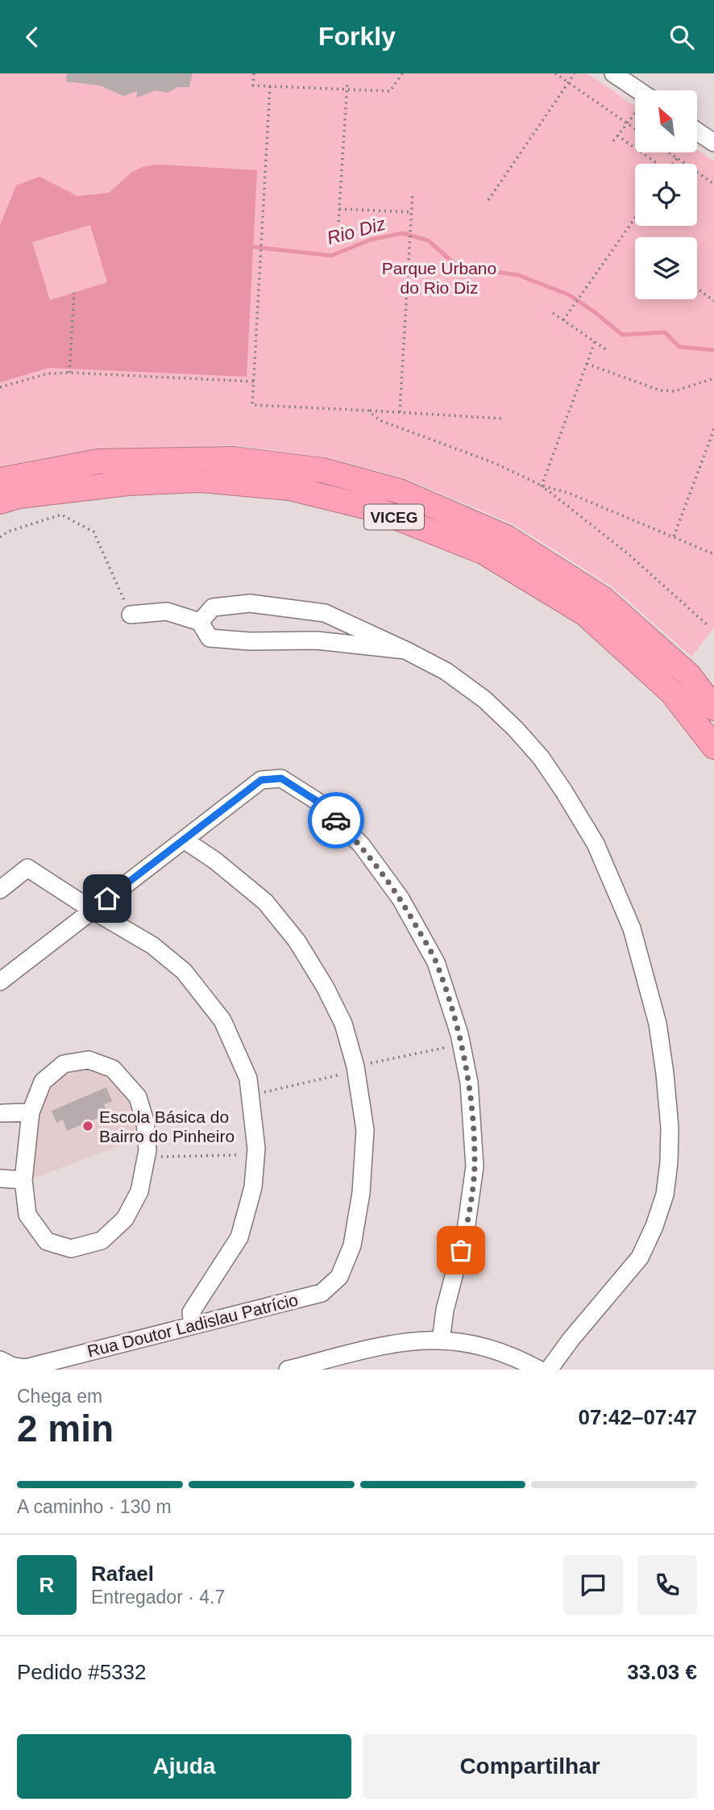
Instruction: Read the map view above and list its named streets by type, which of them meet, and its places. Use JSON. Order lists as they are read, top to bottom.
{
  "streets": {
    "highway": ["VICEG"],
    "street": ["Rua Doutor Ladislau Patrício"]
  },
  "water": ["Rio Diz"],
  "parks": ["Parque Urbano do Rio Diz"],
  "places": ["Escola Básica do Bairro do Pinheiro"],
  "north": "top left",
  "page": {
    "header": "Forkly",
    "heading": ["2 min", "Chega em", "07:42–07:47"],
    "panel": [
      "Rafael",
      "Entregador · 4.7",
      "Pedido #5332",
      "33.03 €"
    ],
    "bar": "A caminho · 130 m",
    "round": "R",
    "buttons": ["Ajuda", "Compartilhar"]
  }
}
